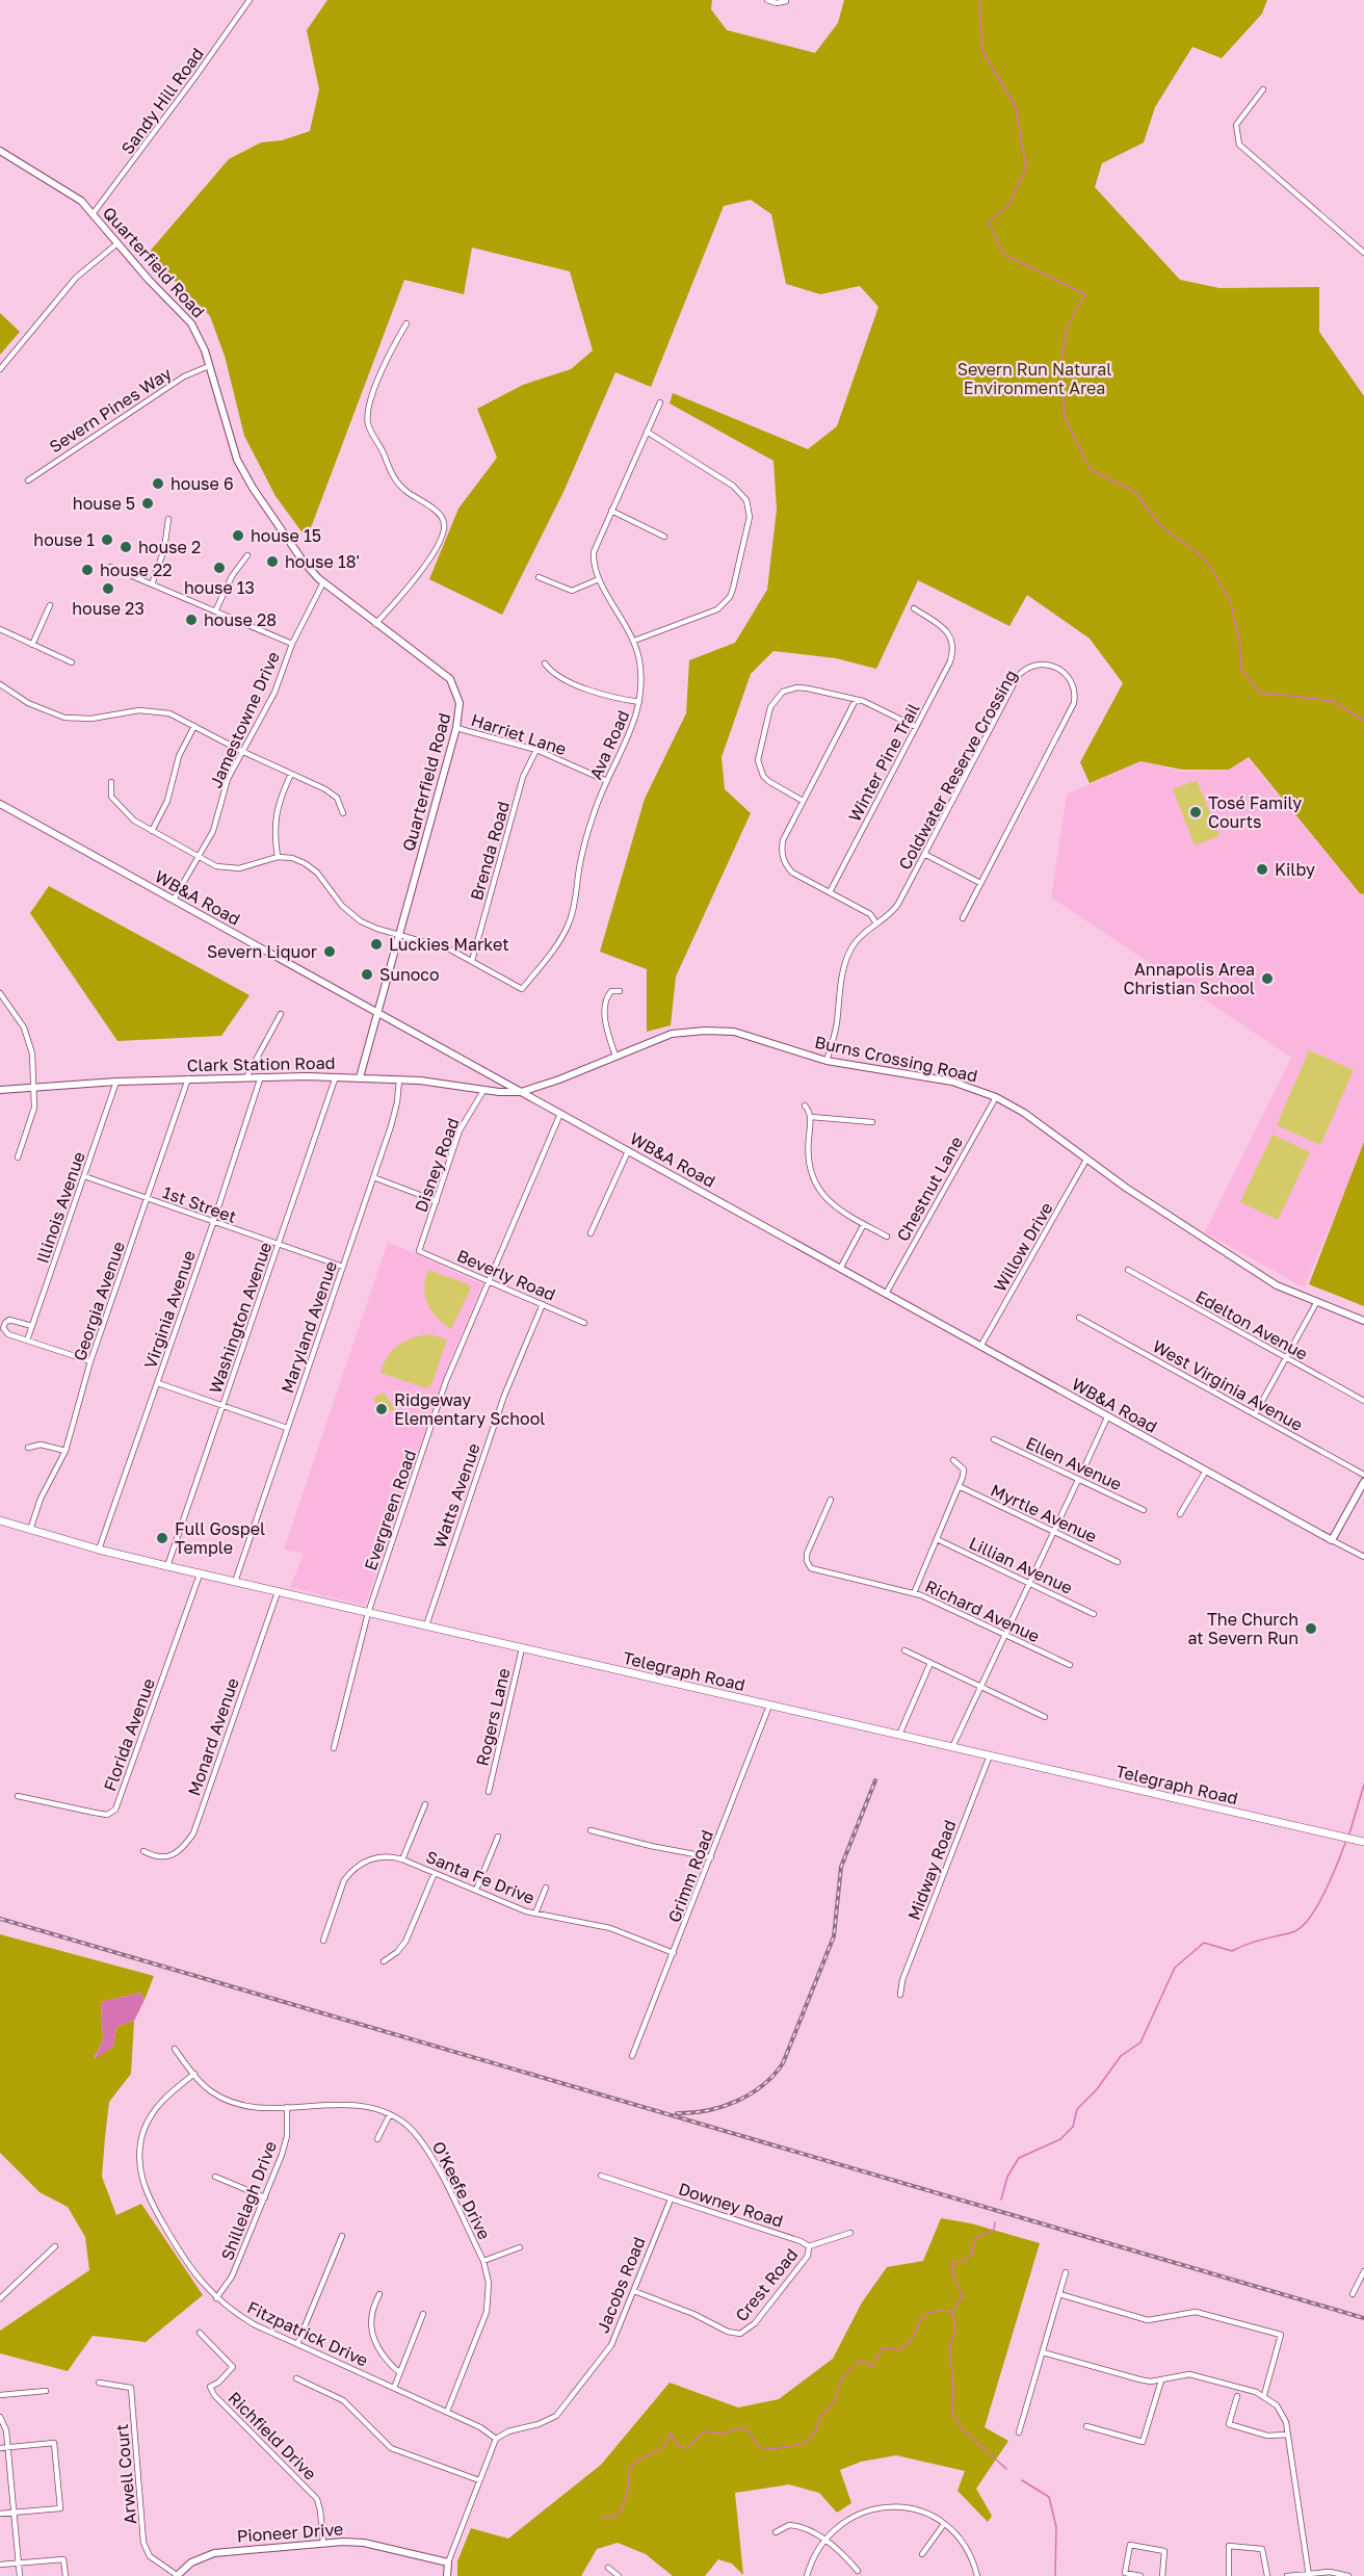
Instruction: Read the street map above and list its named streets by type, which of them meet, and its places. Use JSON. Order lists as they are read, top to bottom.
{
  "streets": {
    "main road": ["Telegraph Road"],
    "street": [
      "Sandy Hill Road",
      "Quarterfield Road",
      "Severn Pines Way",
      "Jamestowne Drive",
      "Harriet Lane",
      "Ava Road",
      "Winter Pine Trail",
      "Coldwater Reserve Crossing",
      "Brenda Road",
      "WB&A Road",
      "Burns Crossing Road",
      "Clark Station Road",
      "Disney Road",
      "Chestnut Lane",
      "1st Street",
      "Illinois Avenue",
      "Willow Drive",
      "Beverly Road",
      "Georgia Avenue",
      "Virginia Avenue",
      "Washington Avenue",
      "Edelton Avenue",
      "Maryland Avenue",
      "West Virginia Avenue",
      "Ellen Avenue",
      "Watts Avenue",
      "Evergreen Road",
      "Myrtle Avenue",
      "Lillian Avenue",
      "Richard Avenue",
      "Rogers Lane",
      "Florida Avenue",
      "Monard Avenue",
      "Midway Road",
      "Grimm Road",
      "Santa Fe Drive",
      "O'Keefe Drive",
      "Shillelagh Drive",
      "Downey Road",
      "Jacobs Road",
      "Crest Road",
      "Fitzpatrick Drive",
      "Richfield Drive",
      "Arwell Court",
      "Pioneer Drive"
    ]
  },
  "crossings": [
    ["Sandy Hill Road", "Quarterfield Road"],
    ["Quarterfield Road", "Severn Pines Way"],
    ["Quarterfield Road", "Jamestowne Drive"],
    ["Quarterfield Road", "Harriet Lane"],
    ["Quarterfield Road", "WB&A Road"],
    ["Quarterfield Road", "Clark Station Road"],
    ["Jamestowne Drive", "WB&A Road"],
    ["Harriet Lane", "Ava Road"],
    ["Harriet Lane", "Brenda Road"],
    ["Ava Road", "Brenda Road"],
    ["Coldwater Reserve Crossing", "Burns Crossing Road"],
    ["WB&A Road", "Burns Crossing Road"],
    ["WB&A Road", "Clark Station Road"],
    ["WB&A Road", "Chestnut Lane"],
    ["WB&A Road", "Willow Drive"],
    ["WB&A Road", "Evergreen Road"],
    ["Burns Crossing Road", "Clark Station Road"],
    ["Burns Crossing Road", "Chestnut Lane"],
    ["Burns Crossing Road", "Willow Drive"],
    ["Clark Station Road", "Disney Road"],
    ["Clark Station Road", "Illinois Avenue"],
    ["Clark Station Road", "Georgia Avenue"],
    ["Clark Station Road", "Virginia Avenue"],
    ["Clark Station Road", "Washington Avenue"],
    ["Clark Station Road", "Maryland Avenue"],
    ["Disney Road", "Beverly Road"],
    ["1st Street", "Illinois Avenue"],
    ["1st Street", "Georgia Avenue"],
    ["1st Street", "Virginia Avenue"],
    ["1st Street", "Washington Avenue"],
    ["1st Street", "Maryland Avenue"],
    ["Beverly Road", "Watts Avenue"],
    ["Beverly Road", "Evergreen Road"],
    ["Georgia Avenue", "Telegraph Road"],
    ["Virginia Avenue", "Telegraph Road"],
    ["Washington Avenue", "Telegraph Road"],
    ["Maryland Avenue", "Telegraph Road"],
    ["Watts Avenue", "Telegraph Road"],
    ["Evergreen Road", "Telegraph Road"],
    ["Telegraph Road", "Rogers Lane"],
    ["Telegraph Road", "Florida Avenue"],
    ["Telegraph Road", "Monard Avenue"],
    ["Telegraph Road", "Midway Road"],
    ["Telegraph Road", "Grimm Road"],
    ["Grimm Road", "Santa Fe Drive"],
    ["O'Keefe Drive", "Shillelagh Drive"],
    ["O'Keefe Drive", "Fitzpatrick Drive"],
    ["Shillelagh Drive", "Fitzpatrick Drive"],
    ["Downey Road", "Jacobs Road"],
    ["Downey Road", "Crest Road"],
    ["Jacobs Road", "Crest Road"],
    ["Jacobs Road", "Fitzpatrick Drive"],
    ["Richfield Drive", "Pioneer Drive"],
    ["Arwell Court", "Pioneer Drive"]
  ],
  "parks": ["Severn Run Natural Environment Area"],
  "places": [
    "house 6",
    "house 5",
    "house 15",
    "house 1",
    "house 2",
    "house 18'",
    "house 13",
    "house 22",
    "house 23",
    "house 28",
    "Tosé Family Courts",
    "Kilby",
    "Luckies Market",
    "Severn Liquor",
    "Sunoco",
    "Annapolis Area Christian School",
    "Ridgeway Elementary School",
    "Full Gospel Temple",
    "The Church at Severn Run"
  ]
}
